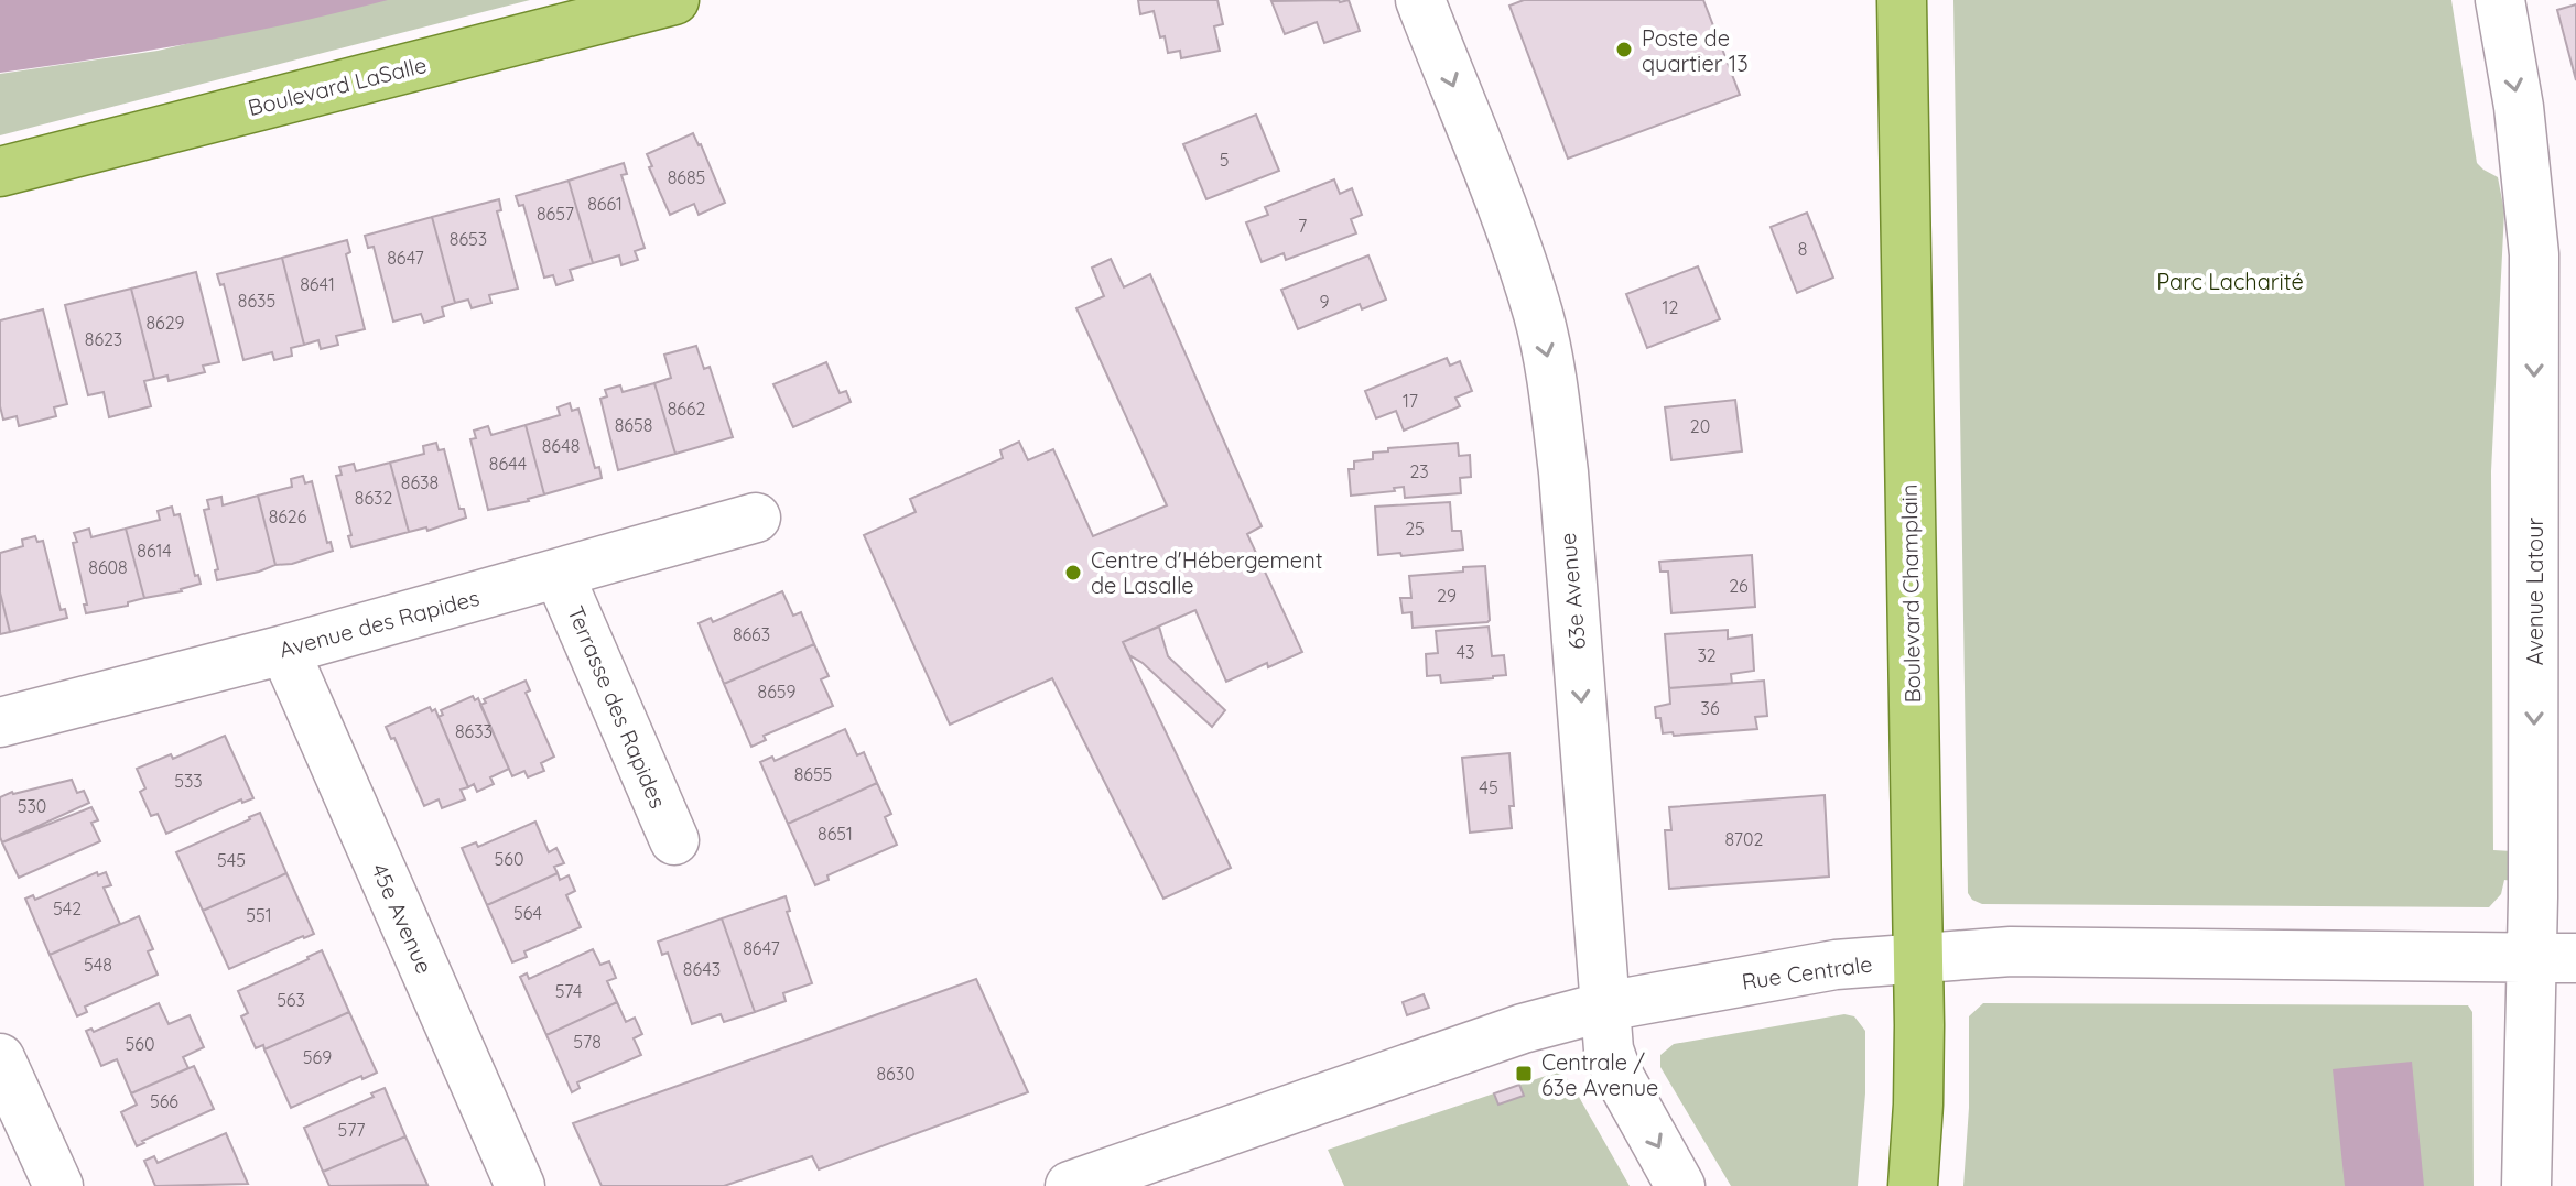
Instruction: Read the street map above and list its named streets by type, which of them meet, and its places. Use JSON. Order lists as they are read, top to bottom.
{
  "streets": {
    "main road": ["Boulevard LaSalle", "Boulevard Champlain"],
    "street": [
      "63e Avenue",
      "Avenue Latour",
      "Avenue des Rapides",
      "Terrasse des Rapides",
      "45e Avenue",
      "Rue Centrale"
    ]
  },
  "crossings": [
    ["63e Avenue", "Rue Centrale"],
    ["Avenue Latour", "Rue Centrale"],
    ["Boulevard Champlain", "Rue Centrale"],
    ["Avenue des Rapides", "Terrasse des Rapides"],
    ["Avenue des Rapides", "45e Avenue"]
  ],
  "one_way": ["63e Avenue", "Avenue Latour"],
  "parks": ["Parc Lacharité"],
  "places": {
    "other": ["Poste de quartier 13", "Centre d'Hébergement de Lasalle"],
    "transit": ["Centrale / 63e Avenue"]
  },
  "house_numbers": [
    "5",
    "8685",
    "8661",
    "8657",
    "7",
    "8653",
    "8",
    "8647",
    "8641",
    "8635",
    "9",
    "12",
    "8629",
    "8623",
    "17",
    "8662",
    "8658",
    "20",
    "8648",
    "8644",
    "23",
    "8638",
    "8632",
    "8626",
    "25",
    "8614",
    "8608",
    "26",
    "29",
    "8663",
    "43",
    "32",
    "8659",
    "36",
    "8633",
    "8655",
    "533",
    "45",
    "530",
    "8651",
    "8702",
    "560",
    "545",
    "542",
    "564",
    "551",
    "8647",
    "548",
    "8643",
    "574",
    "563",
    "578",
    "560",
    "569",
    "8630",
    "566",
    "577"
  ]
}
